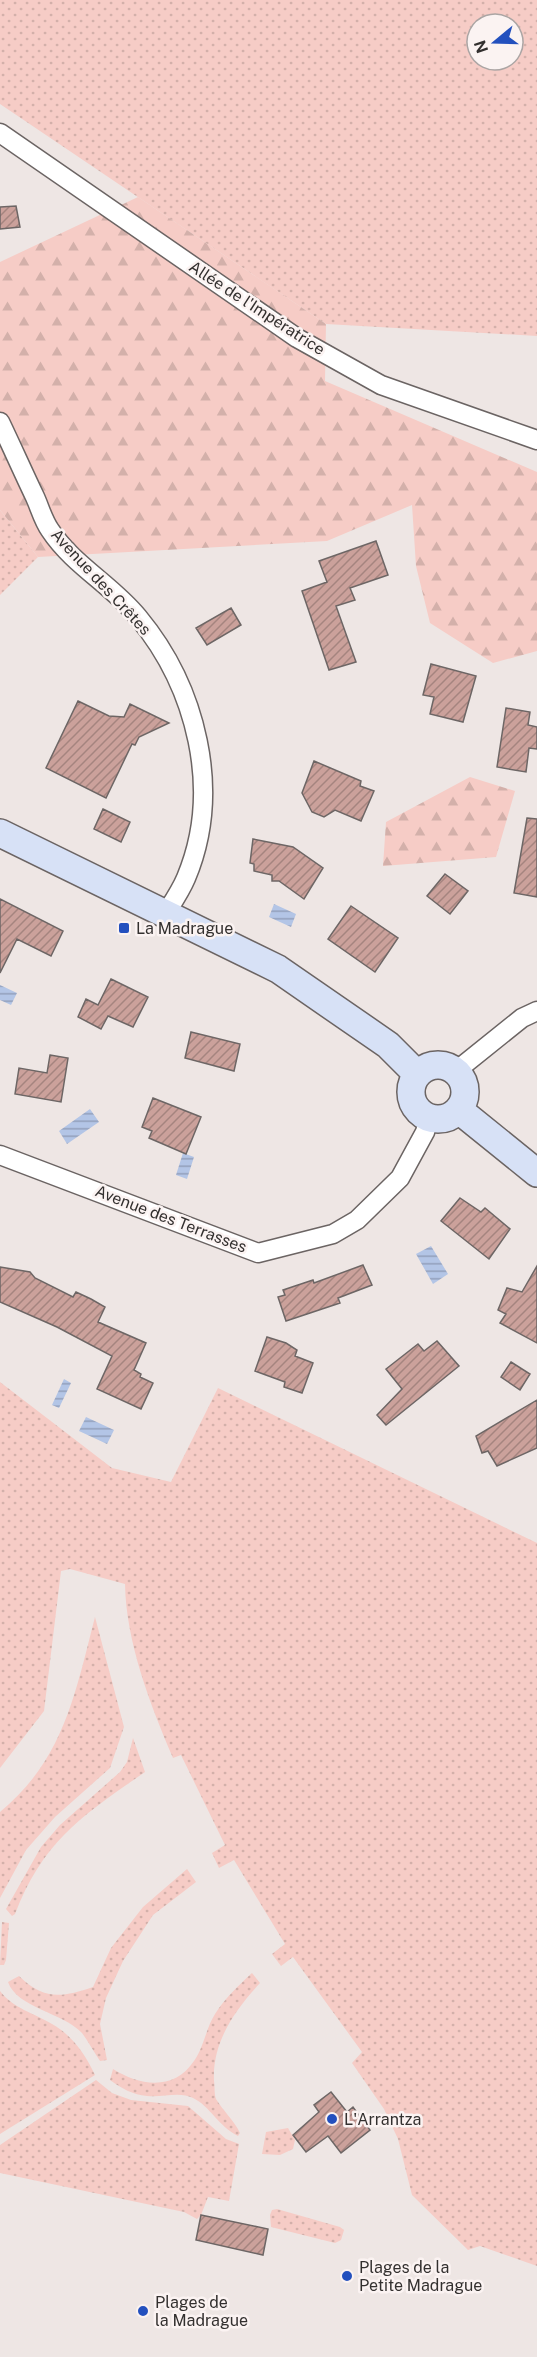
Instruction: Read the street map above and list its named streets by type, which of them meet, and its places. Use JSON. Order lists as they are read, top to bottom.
{
  "streets": {
    "street": ["Allée de l'Impératrice", "Avenue des Crêtes", "Avenue des Terrasses"]
  },
  "places": {
    "transit": ["La Madrague"],
    "other": ["L'Arrantza", "Plages de la Petite Madrague", "Plages de la Madrague"]
  },
  "north": "left"
}
